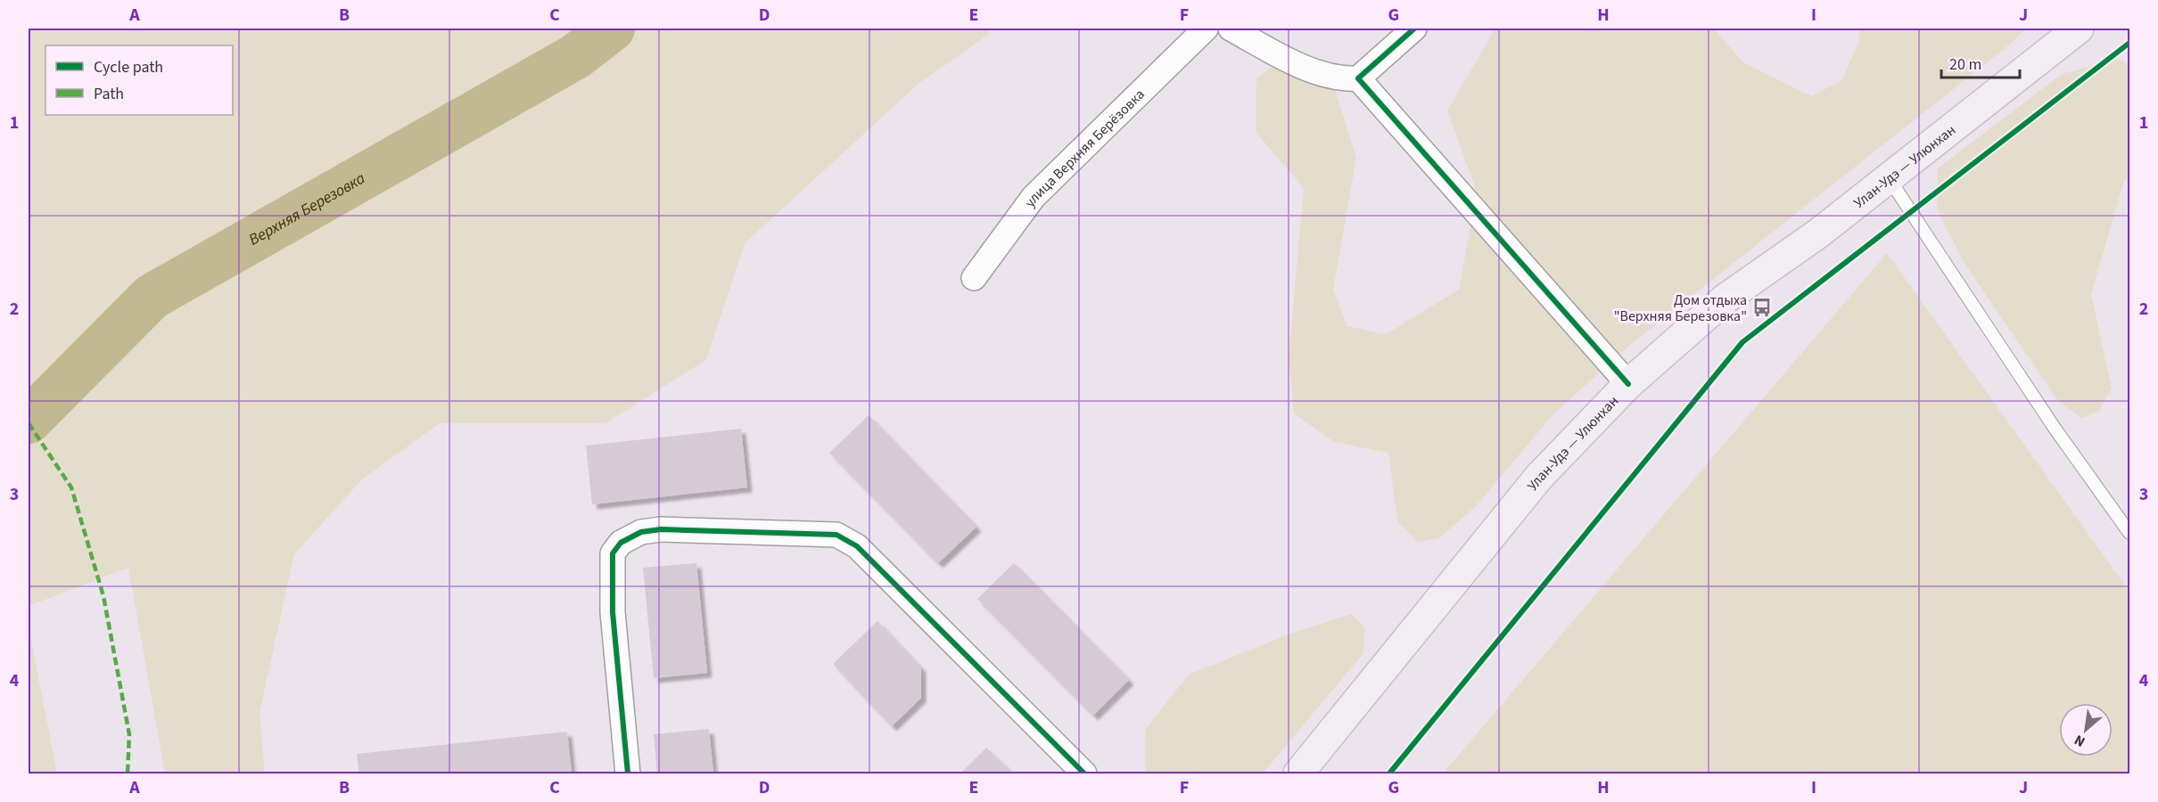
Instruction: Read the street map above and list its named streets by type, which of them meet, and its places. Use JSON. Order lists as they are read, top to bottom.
{
  "streets": {
    "main road": ["Улан-Удэ — Улюнхан"],
    "street": ["улица Верхняя Берёзовка"]
  },
  "water": ["Верхняя Березовка"],
  "places": {
    "bus stop": ["Дом отдыха \"Верхняя Березовка\""]
  },
  "legend": ["Cycle path", "Path"],
  "scale_bar": "20 m",
  "north": "bottom left",
  "grid": {
    "columns": [
      "A",
      "B",
      "C",
      "D",
      "E",
      "F",
      "G",
      "H",
      "I",
      "J"
    ],
    "rows": [
      "1",
      "2",
      "3",
      "4"
    ]
  }
}
